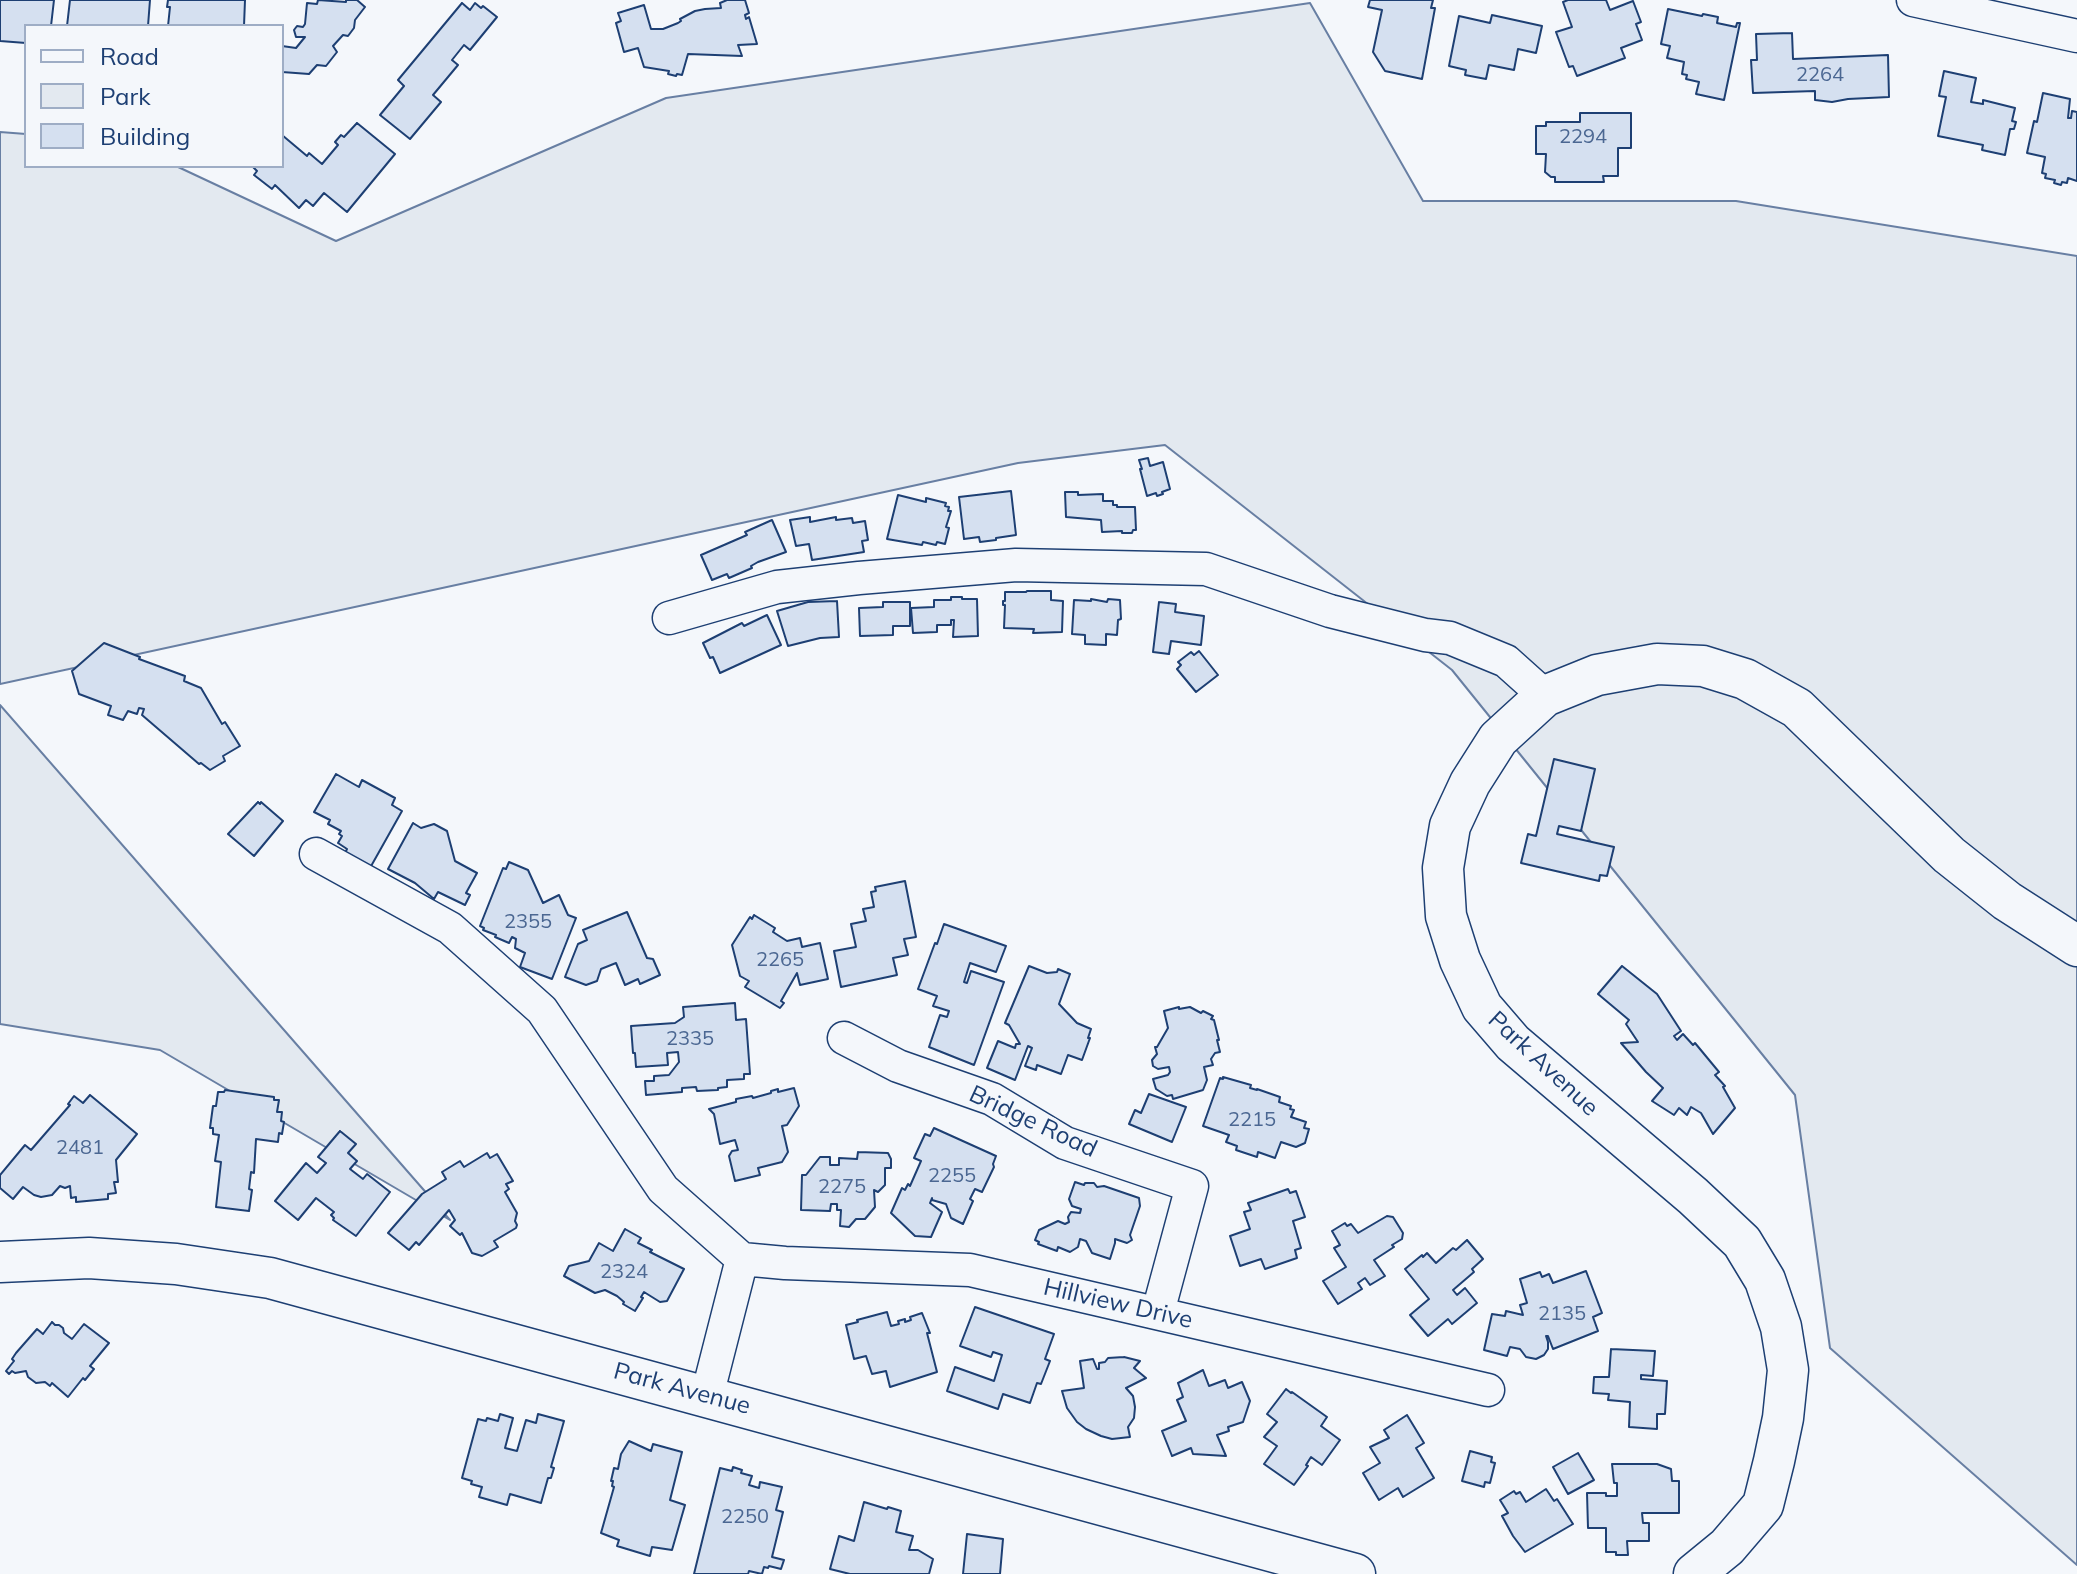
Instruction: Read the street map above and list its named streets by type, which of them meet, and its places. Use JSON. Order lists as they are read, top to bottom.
{
  "streets": {
    "main road": ["Park Avenue"],
    "street": ["Bridge Road", "Hillview Drive"]
  },
  "crossings": [
    ["Bridge Road", "Hillview Drive"]
  ],
  "house_numbers": [
    "2264",
    "2294",
    "2355",
    "2265",
    "2335",
    "2215",
    "2481",
    "2255",
    "2275",
    "2324",
    "2135",
    "2250"
  ],
  "legend": ["Road", "Park", "Building"]
}
